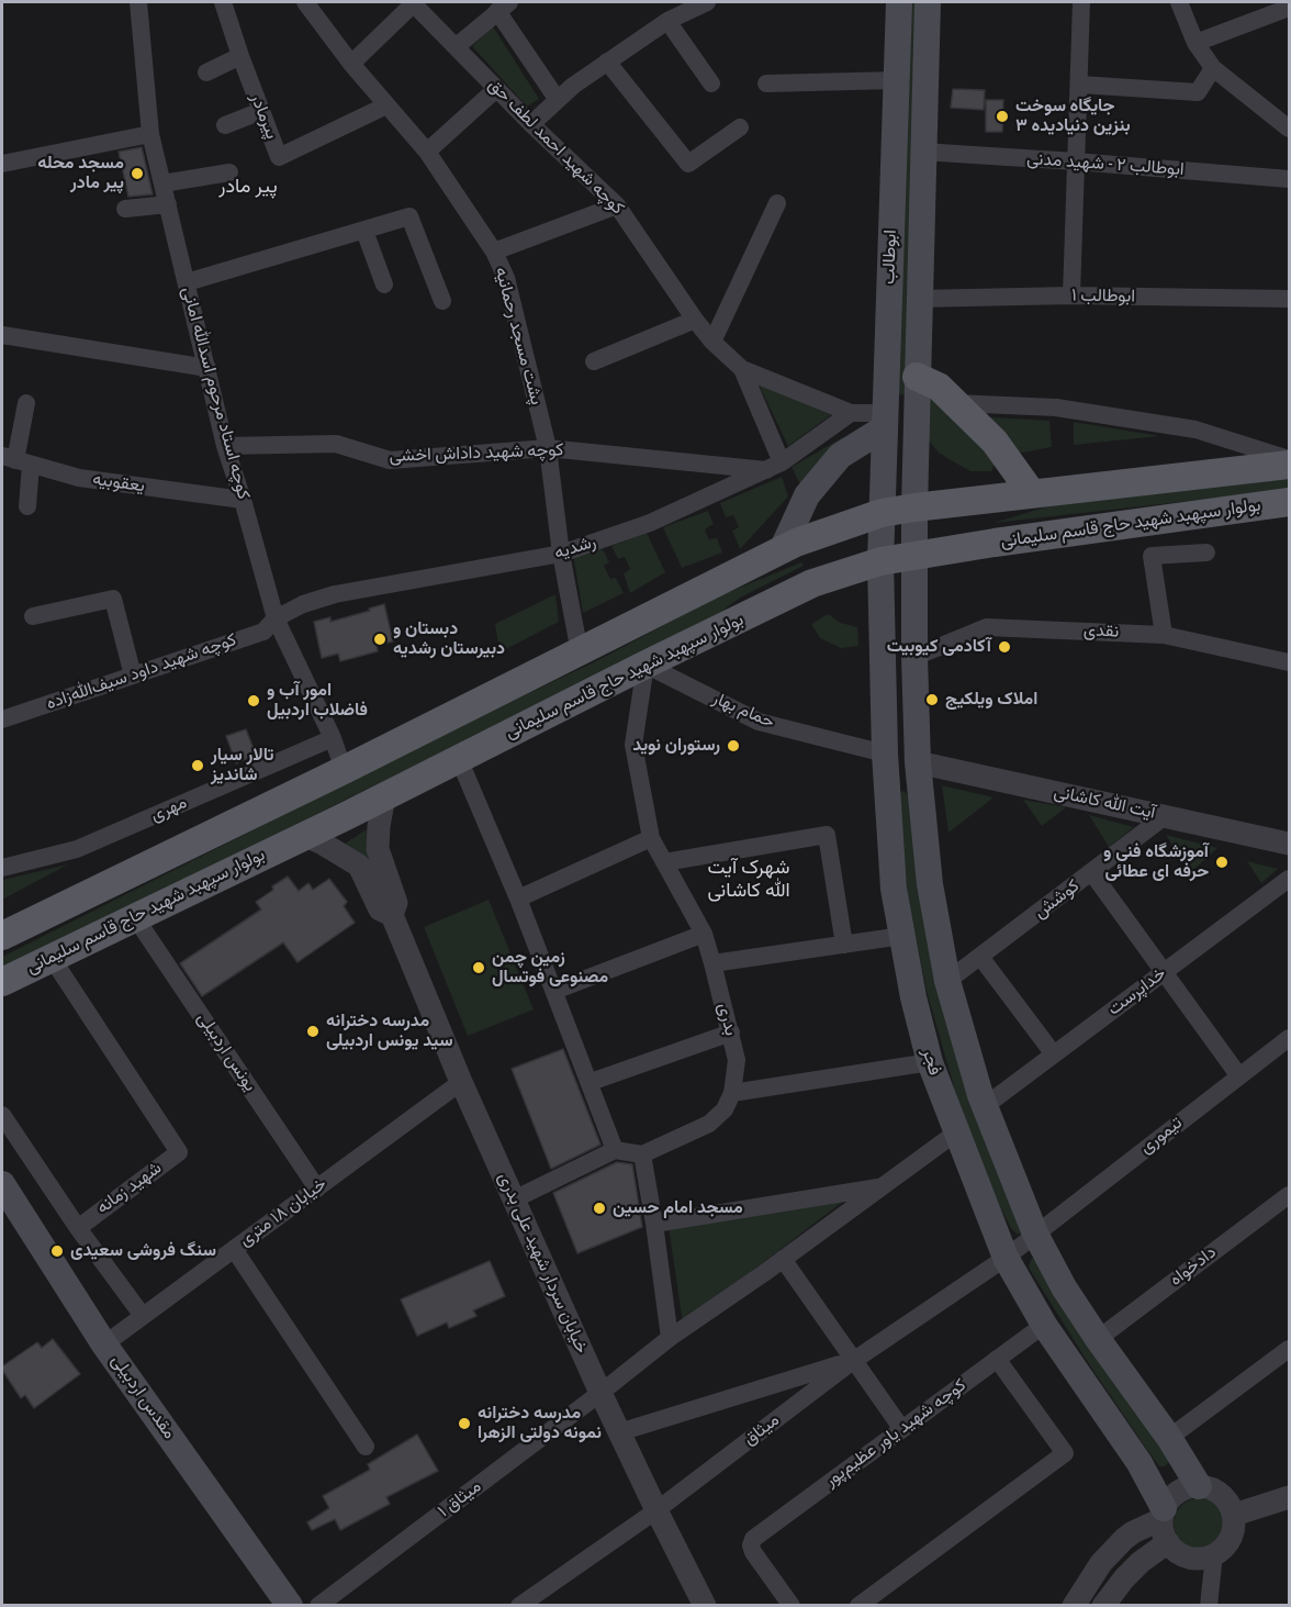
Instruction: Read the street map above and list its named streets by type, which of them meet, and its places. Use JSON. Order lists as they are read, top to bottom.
{
  "streets": {
    "main road": [
      "ابوطالب",
      "بولوار سپهبد شهید حاج قاسم سلیمانی",
      "فجر",
      "مقدس اردبیلی"
    ],
    "street": [
      "پیرمادر",
      "کوچه شهید احمد لطف حق",
      "ابوطالب ۲ - شهید مدنی",
      "ابوطالب ۱",
      "پشت مسجد رحمانیه",
      "کوچه استاد مرحوم اسدالله امانی",
      "کوچه شهید داداش اخشی",
      "یعقوبیه",
      "رشدیه",
      "نقدی",
      "کوچه شهید داود سیف‌الله‌زاده",
      "حمام بهار",
      "آیت الله کاشانی",
      "مهری",
      "کوشش",
      "خداپرست",
      "بدری",
      "یونس اردبیلی",
      "تیموری",
      "شهید زمانه",
      "خیابان ۱۸ متری",
      "خیابان سردار شهید علی بدری",
      "دادخواه",
      "میثاق",
      "کوچه شهید یاور عظیم‌پور",
      "میثاق ۱"
    ]
  },
  "crossings": [
    ["پیرمادر", "پشت مسجد رحمانیه"],
    ["کوچه شهید احمد لطف حق", "ابوطالب"],
    ["کوچه شهید احمد لطف حق", "رشدیه"],
    ["ابوطالب ۲ - شهید مدنی", "ابوطالب"],
    ["ابوطالب", "ابوطالب ۱"],
    ["ابوطالب", "بولوار سپهبد شهید حاج قاسم سلیمانی"],
    ["ابوطالب", "فجر"],
    ["پشت مسجد رحمانیه", "کوچه شهید داداش اخشی"],
    ["پشت مسجد رحمانیه", "رشدیه"],
    ["کوچه استاد مرحوم اسدالله امانی", "کوچه شهید داداش اخشی"],
    ["کوچه استاد مرحوم اسدالله امانی", "یعقوبیه"],
    ["کوچه استاد مرحوم اسدالله امانی", "رشدیه"],
    ["کوچه استاد مرحوم اسدالله امانی", "کوچه شهید داود سیف‌الله‌زاده"],
    ["کوچه استاد مرحوم اسدالله امانی", "مهری"],
    ["کوچه شهید داداش اخشی", "رشدیه"],
    ["بولوار سپهبد شهید حاج قاسم سلیمانی", "حمام بهار"],
    ["بولوار سپهبد شهید حاج قاسم سلیمانی", "بدری"],
    ["بولوار سپهبد شهید حاج قاسم سلیمانی", "یونس اردبیلی"],
    ["بولوار سپهبد شهید حاج قاسم سلیمانی", "فجر"],
    ["بولوار سپهبد شهید حاج قاسم سلیمانی", "شهید زمانه"],
    ["بولوار سپهبد شهید حاج قاسم سلیمانی", "خیابان سردار شهید علی بدری"],
    ["رشدیه", "کوچه شهید داود سیف‌الله‌زاده"],
    ["حمام بهار", "بدری"],
    ["حمام بهار", "فجر"],
    ["آیت الله کاشانی", "کوشش"],
    ["یونس اردبیلی", "خیابان ۱۸ متری"],
    ["فجر", "تیموری"],
    ["فجر", "میثاق"],
    ["فجر", "کوچه شهید یاور عظیم‌پور"],
    ["تیموری", "میثاق"],
    ["خیابان ۱۸ متری", "خیابان سردار شهید علی بدری"],
    ["خیابان ۱۸ متری", "مقدس اردبیلی"],
    ["خیابان سردار شهید علی بدری", "میثاق"],
    ["خیابان سردار شهید علی بدری", "میثاق ۱"]
  ],
  "districts": ["پیر مادر", "شهرک آیت الله کاشانی"],
  "places": [
    "جایگاه سوخت بنزین دنیادیده ۳",
    "مسجد محله پیر مادر",
    "دبستان و دبیرستان رشدیه",
    "آکادمی کیوبیت",
    "املاک ویلکیج",
    "امور آب و فاضلاب اردبیل",
    "رستوران نوید",
    "تالار سیار شاندیز",
    "آموزشگاه فنی و حرفه ای عطائی",
    "زمین چمن مصنوعی فوتسال",
    "مدرسه دخترانه سید یونس اردبیلی",
    "مسجد امام حسین",
    "سنگ فروشی سعیدی",
    "مدرسه دخترانه نمونه دولتی الزهرا"
  ]
}
